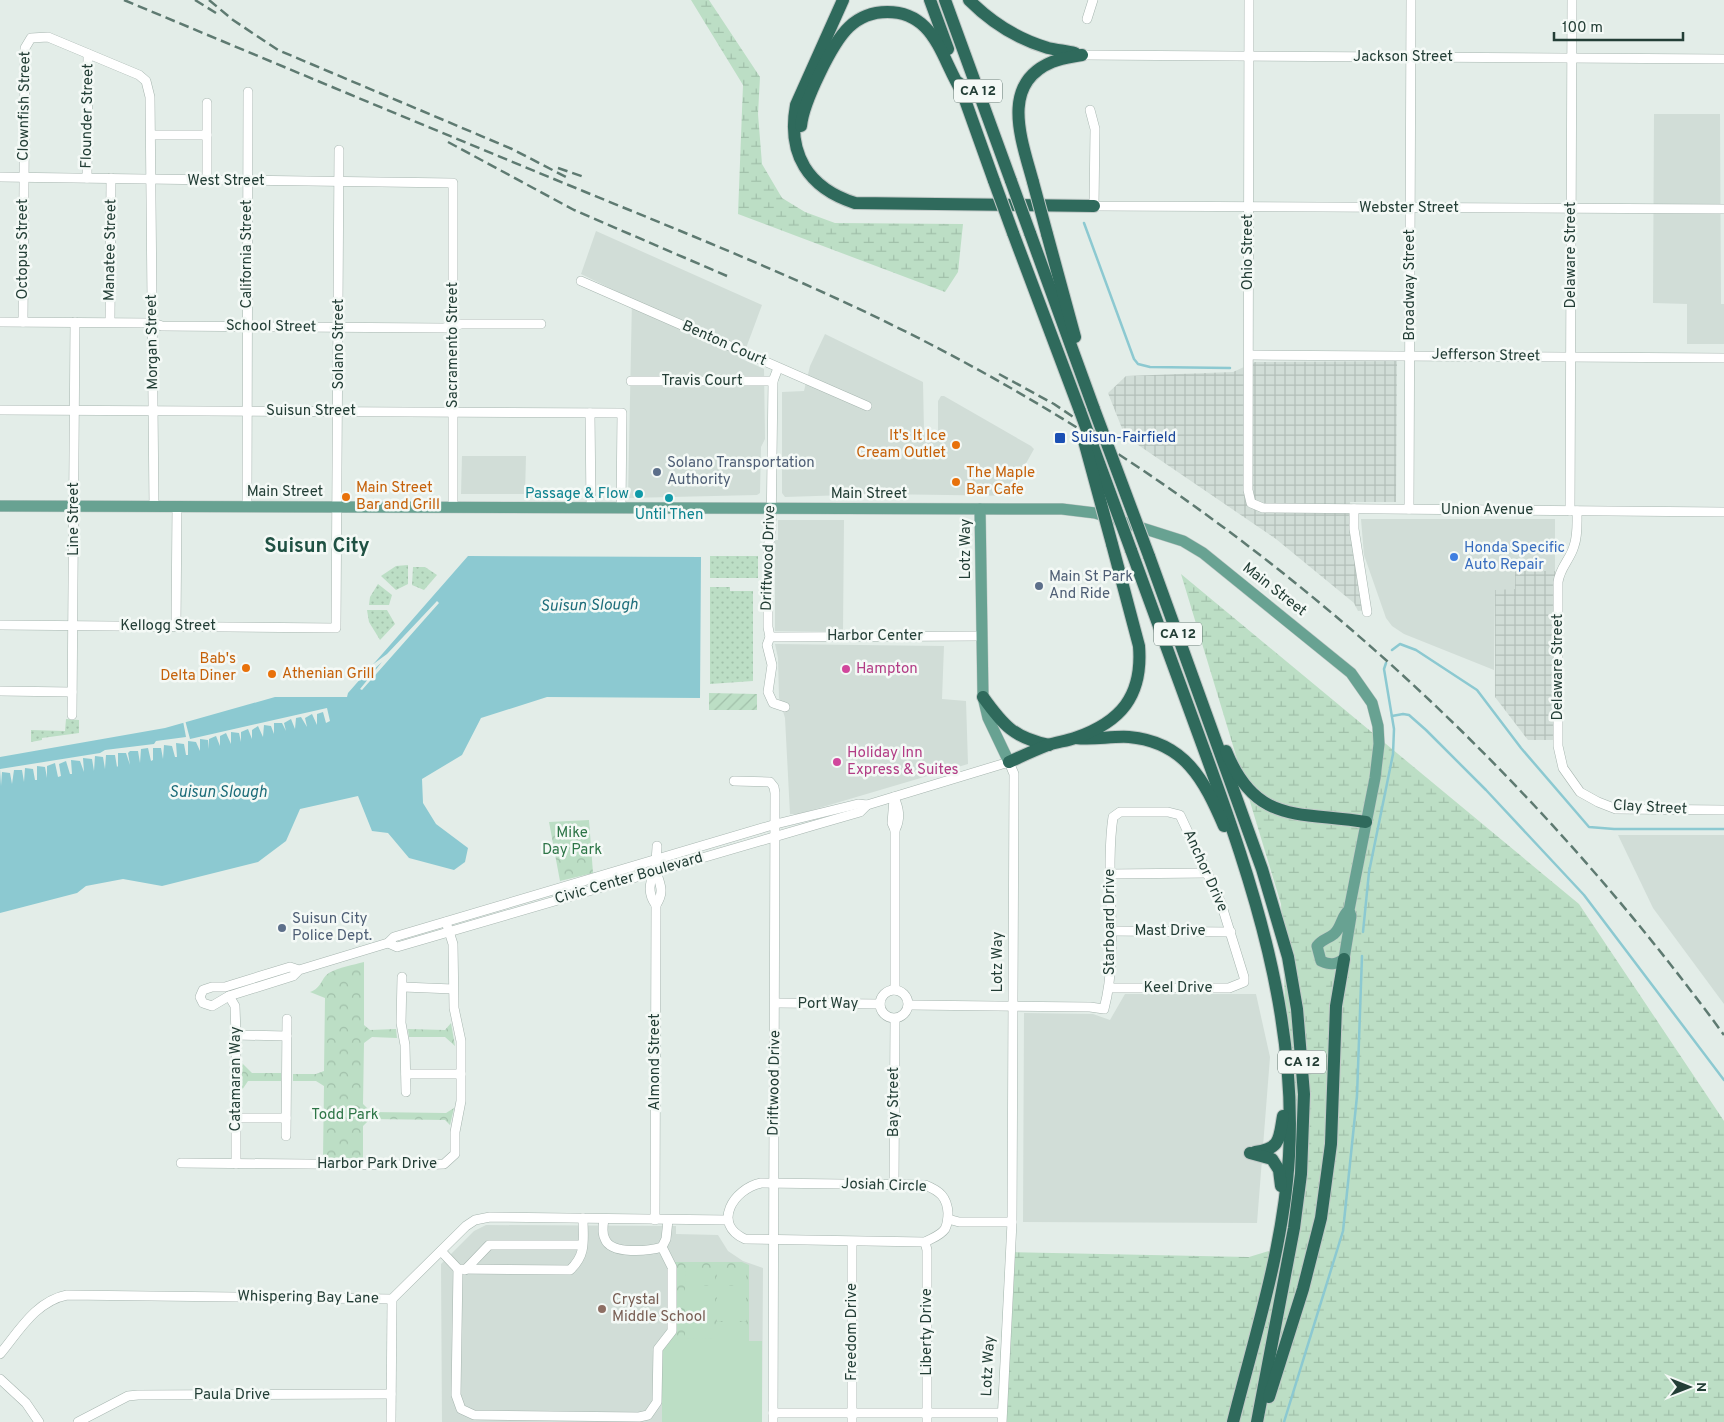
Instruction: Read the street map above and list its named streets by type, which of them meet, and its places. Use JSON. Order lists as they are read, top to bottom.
{
  "streets": {
    "highway": ["CA 12"],
    "main road": ["Main Street", "Lotz Way"],
    "street": [
      "Jackson Street",
      "Clownfish Street",
      "Flounder Street",
      "West Street",
      "Webster Street",
      "Octopus Street",
      "Manatee Street",
      "Ohio Street",
      "California Street",
      "Delaware Street",
      "Broadway Street",
      "School Street",
      "Morgan Street",
      "Solano Street",
      "Benton Court",
      "Sacramento Street",
      "Jefferson Street",
      "Travis Court",
      "Suisun Street",
      "Union Avenue",
      "Line Street",
      "Driftwood Drive",
      "Kellogg Street",
      "Harbor Center",
      "Clay Street",
      "Anchor Drive",
      "Civic Center Boulevard",
      "Starboard Drive",
      "Mast Drive",
      "Keel Drive",
      "Port Way",
      "Almond Street",
      "Catamaran Way",
      "Bay Street",
      "Harbor Park Drive",
      "Josiah Circle",
      "Whispering Bay Lane",
      "Freedom Drive",
      "Liberty Drive",
      "Paula Drive"
    ]
  },
  "crossings": [
    ["Jackson Street", "Ohio Street"],
    ["Jackson Street", "Delaware Street"],
    ["Jackson Street", "Broadway Street"],
    ["Clownfish Street", "Flounder Street"],
    ["Clownfish Street", "West Street"],
    ["Clownfish Street", "Octopus Street"],
    ["Clownfish Street", "Morgan Street"],
    ["Flounder Street", "West Street"],
    ["Flounder Street", "Morgan Street"],
    ["West Street", "Octopus Street"],
    ["West Street", "Manatee Street"],
    ["West Street", "California Street"],
    ["West Street", "Morgan Street"],
    ["West Street", "Solano Street"],
    ["West Street", "Sacramento Street"],
    ["Webster Street", "Ohio Street"],
    ["Webster Street", "Delaware Street"],
    ["Webster Street", "Broadway Street"],
    ["Octopus Street", "School Street"],
    ["Manatee Street", "School Street"],
    ["Ohio Street", "Jefferson Street"],
    ["Ohio Street", "Union Avenue"],
    ["California Street", "School Street"],
    ["California Street", "Suisun Street"],
    ["California Street", "Main Street"],
    ["Delaware Street", "Jefferson Street"],
    ["Delaware Street", "Union Avenue"],
    ["Delaware Street", "Clay Street"],
    ["Broadway Street", "Jefferson Street"],
    ["Broadway Street", "Union Avenue"],
    ["School Street", "Morgan Street"],
    ["School Street", "Solano Street"],
    ["School Street", "Sacramento Street"],
    ["School Street", "Line Street"],
    ["Morgan Street", "Suisun Street"],
    ["Morgan Street", "Main Street"],
    ["Solano Street", "Suisun Street"],
    ["Solano Street", "Main Street"],
    ["Solano Street", "Kellogg Street"],
    ["Benton Court", "Driftwood Drive"],
    ["Sacramento Street", "Suisun Street"],
    ["Sacramento Street", "Main Street"],
    ["Travis Court", "Driftwood Drive"],
    ["Suisun Street", "Main Street"],
    ["Suisun Street", "Line Street"],
    ["Main Street", "Line Street"],
    ["Main Street", "Lotz Way"],
    ["Main Street", "Driftwood Drive"],
    ["Line Street", "Kellogg Street"],
    ["Lotz Way", "Harbor Center"],
    ["Lotz Way", "Civic Center Boulevard"],
    ["Lotz Way", "Starboard Drive"],
    ["Driftwood Drive", "Harbor Center"],
    ["Driftwood Drive", "Civic Center Boulevard"],
    ["Driftwood Drive", "Port Way"],
    ["Driftwood Drive", "Josiah Circle"],
    ["Anchor Drive", "Starboard Drive"],
    ["Anchor Drive", "Mast Drive"],
    ["Anchor Drive", "Keel Drive"],
    ["Civic Center Boulevard", "Almond Street"],
    ["Civic Center Boulevard", "Catamaran Way"],
    ["Civic Center Boulevard", "Harbor Park Drive"],
    ["Starboard Drive", "Mast Drive"],
    ["Starboard Drive", "Keel Drive"],
    ["Port Way", "Bay Street"],
    ["Almond Street", "Whispering Bay Lane"],
    ["Catamaran Way", "Harbor Park Drive"],
    ["Bay Street", "Josiah Circle"],
    ["Josiah Circle", "Whispering Bay Lane"]
  ],
  "districts": ["Suisun City"],
  "water": ["Suisun Slough"],
  "parks": ["Mike Day Park", "Todd Park"],
  "places": {
    "transit": ["Suisun-Fairfield"],
    "other": [
      "It's It Ice Cream Outlet",
      "Solano Transportation Authority",
      "The Maple Bar Cafe",
      "Passage & Flow",
      "Main Street Bar and Grill",
      "Until Then",
      "Honda Specific Auto Repair",
      "Main St Park And Ride",
      "Bab's Delta Diner",
      "Hampton",
      "Athenian Grill",
      "Holiday Inn Express & Suites",
      "Suisun City Police Dept.",
      "Crystal Middle School"
    ]
  },
  "scale_bar": "100 m",
  "north": "right"
}
